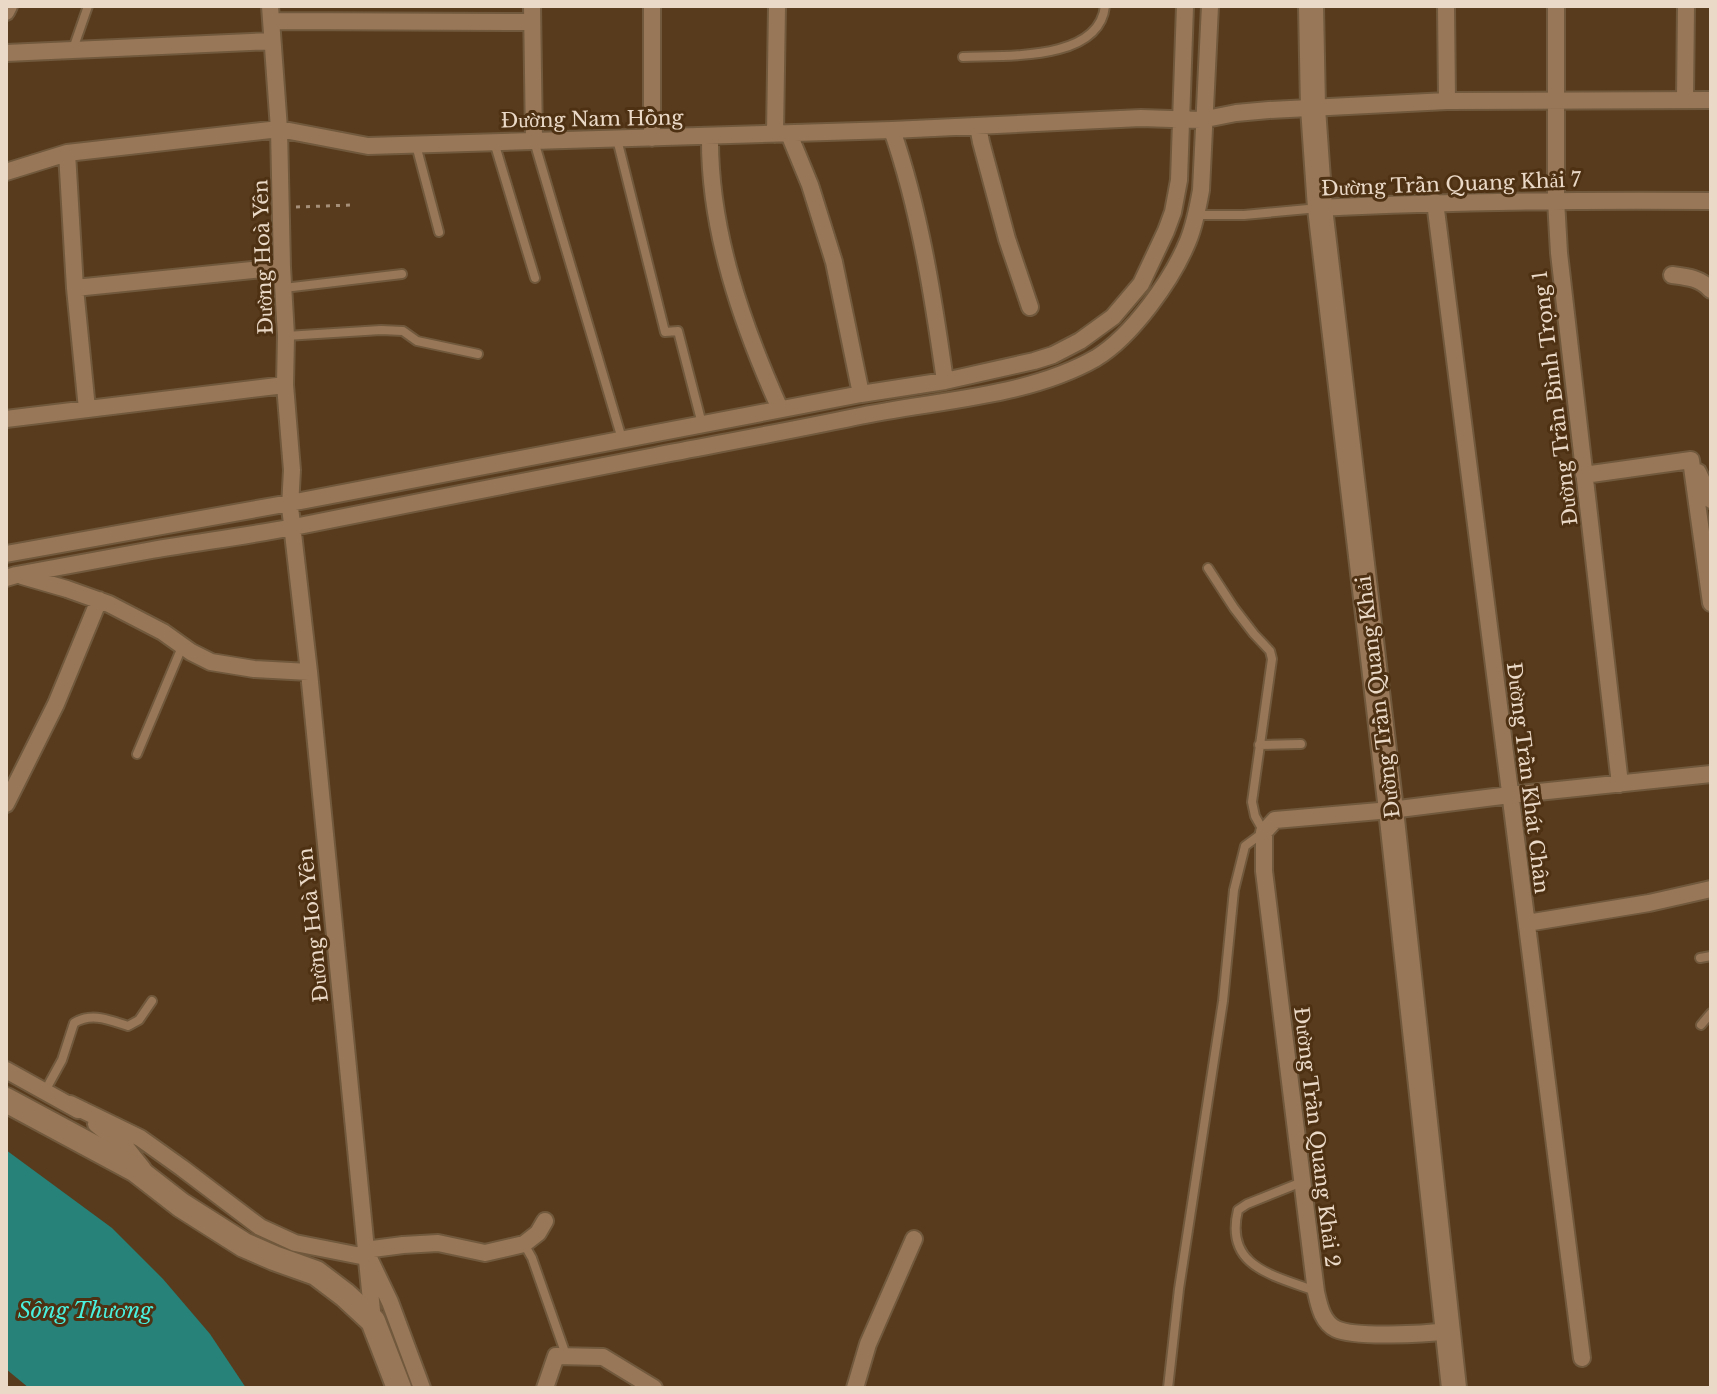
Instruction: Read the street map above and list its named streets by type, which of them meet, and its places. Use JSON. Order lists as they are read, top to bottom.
{
  "streets": {
    "main road": ["Đường Trần Quang Khải"],
    "street": [
      "Đường Nam Hồng",
      "Đường Trần Quang Khải 7",
      "Đường Hoà Yên",
      "Đường Trần Bình Trọng 1",
      "Đường Trần Khát Chân",
      "Đường Trần Quang Khải 2"
    ]
  },
  "crossings": [
    ["Đường Nam Hồng", "Đường Hoà Yên"],
    ["Đường Nam Hồng", "Đường Trần Bình Trọng 1"],
    ["Đường Nam Hồng", "Đường Trần Quang Khải"],
    ["Đường Trần Quang Khải 7", "Đường Trần Bình Trọng 1"],
    ["Đường Trần Quang Khải 7", "Đường Trần Quang Khải"],
    ["Đường Trần Quang Khải 7", "Đường Trần Khát Chân"],
    ["Đường Trần Quang Khải", "Đường Trần Quang Khải 2"]
  ],
  "water": ["Sông Thương"]
}
